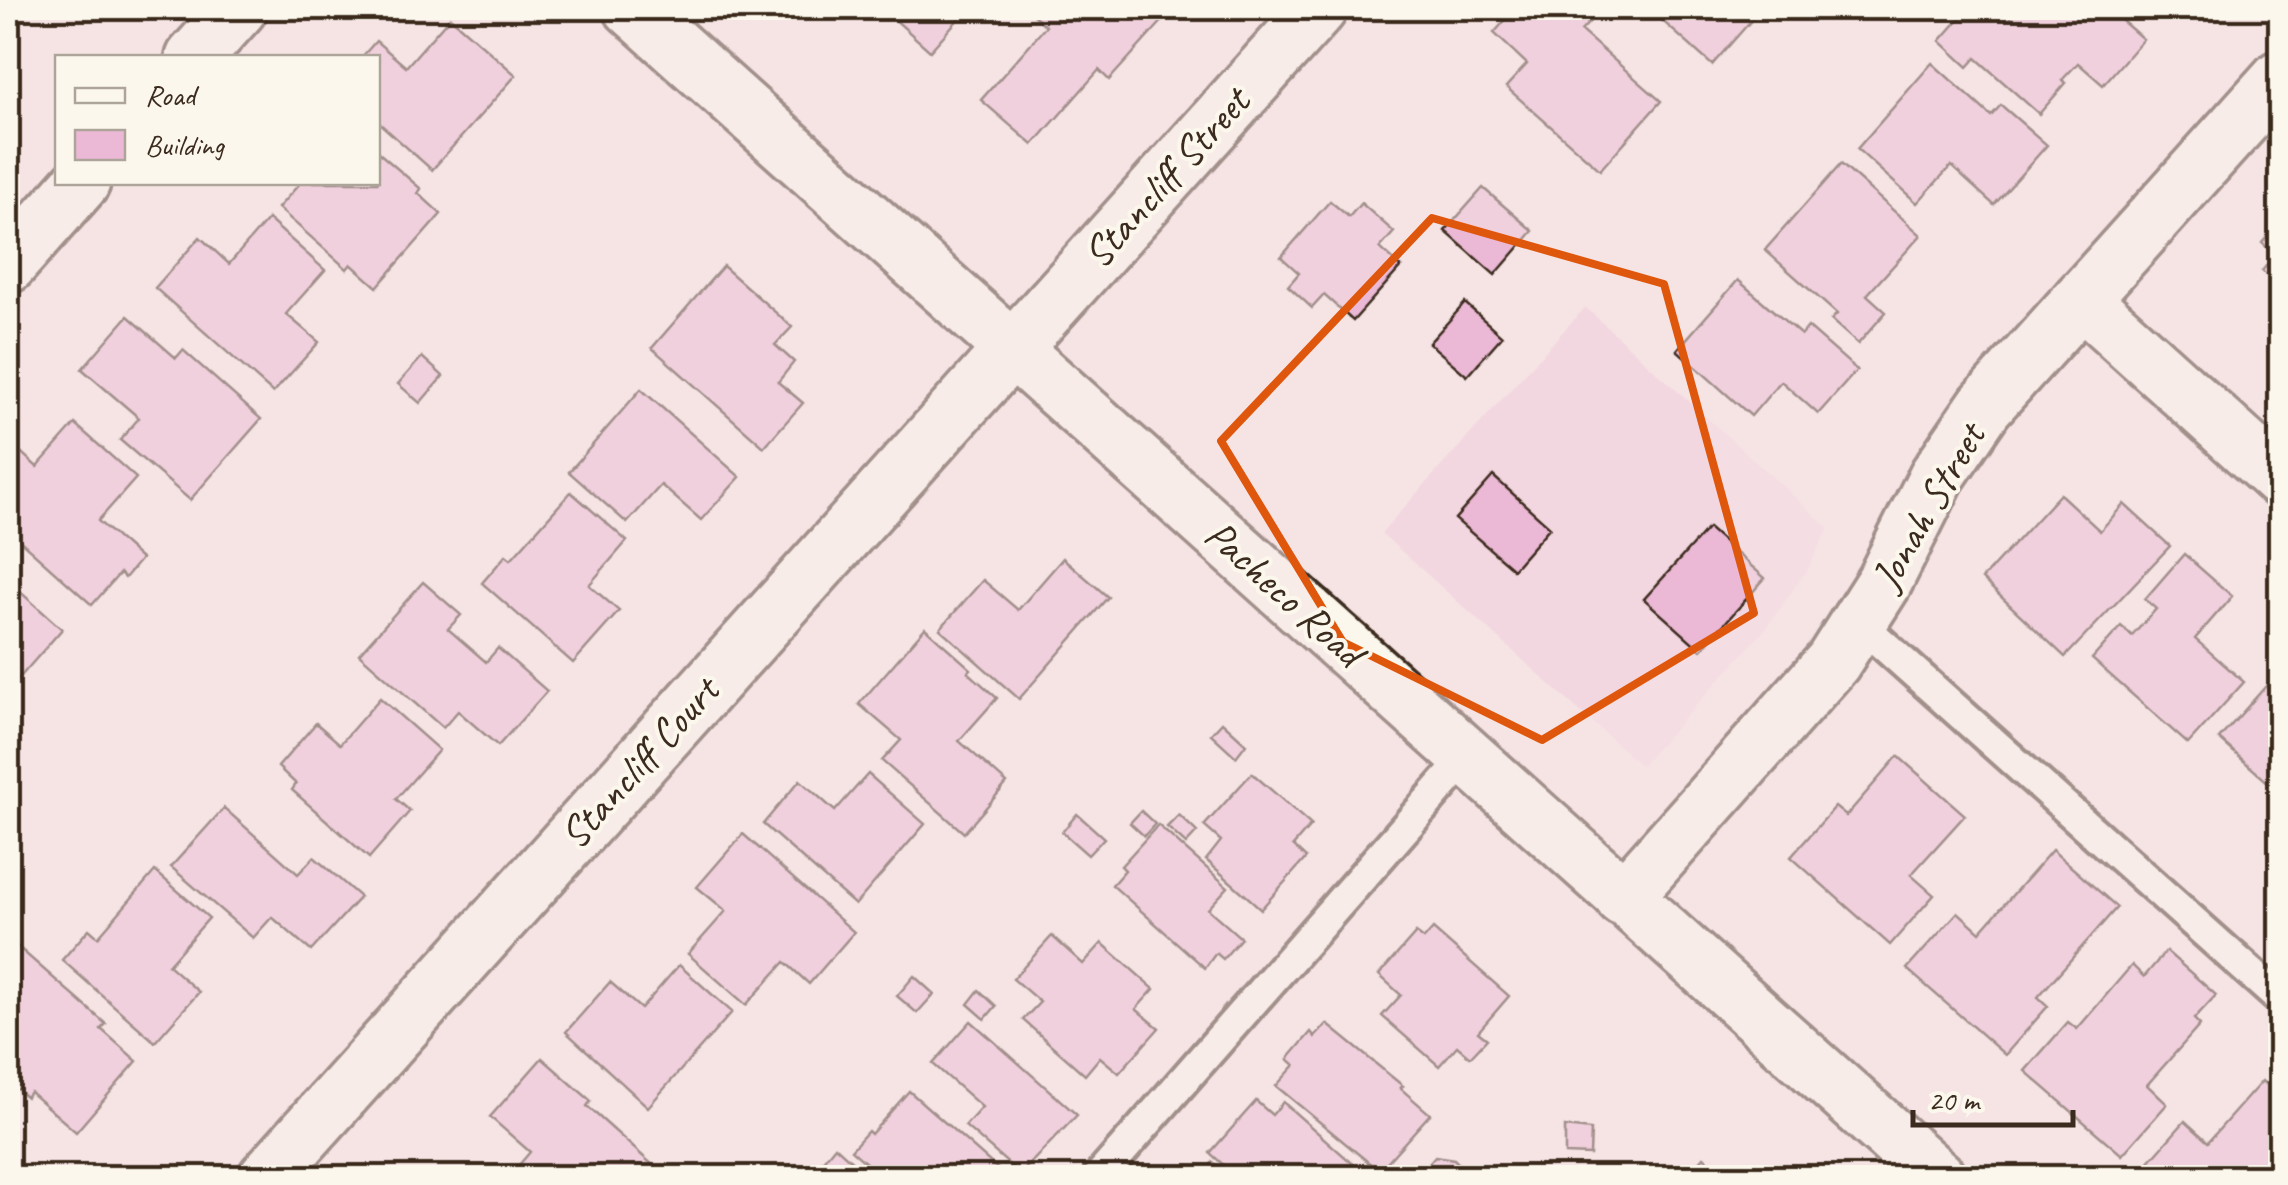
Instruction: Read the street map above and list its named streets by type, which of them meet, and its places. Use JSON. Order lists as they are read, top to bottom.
{
  "streets": {
    "street": [
      "Stancliff Street",
      "Jonah Street",
      "Pacheco Road",
      "Stancliff Court"
    ]
  },
  "crossings": [
    ["Stancliff Street", "Pacheco Road"],
    ["Stancliff Street", "Stancliff Court"],
    ["Jonah Street", "Pacheco Road"],
    ["Pacheco Road", "Stancliff Court"]
  ],
  "legend": ["Road", "Building"],
  "scale_bar": "20 m"
}
